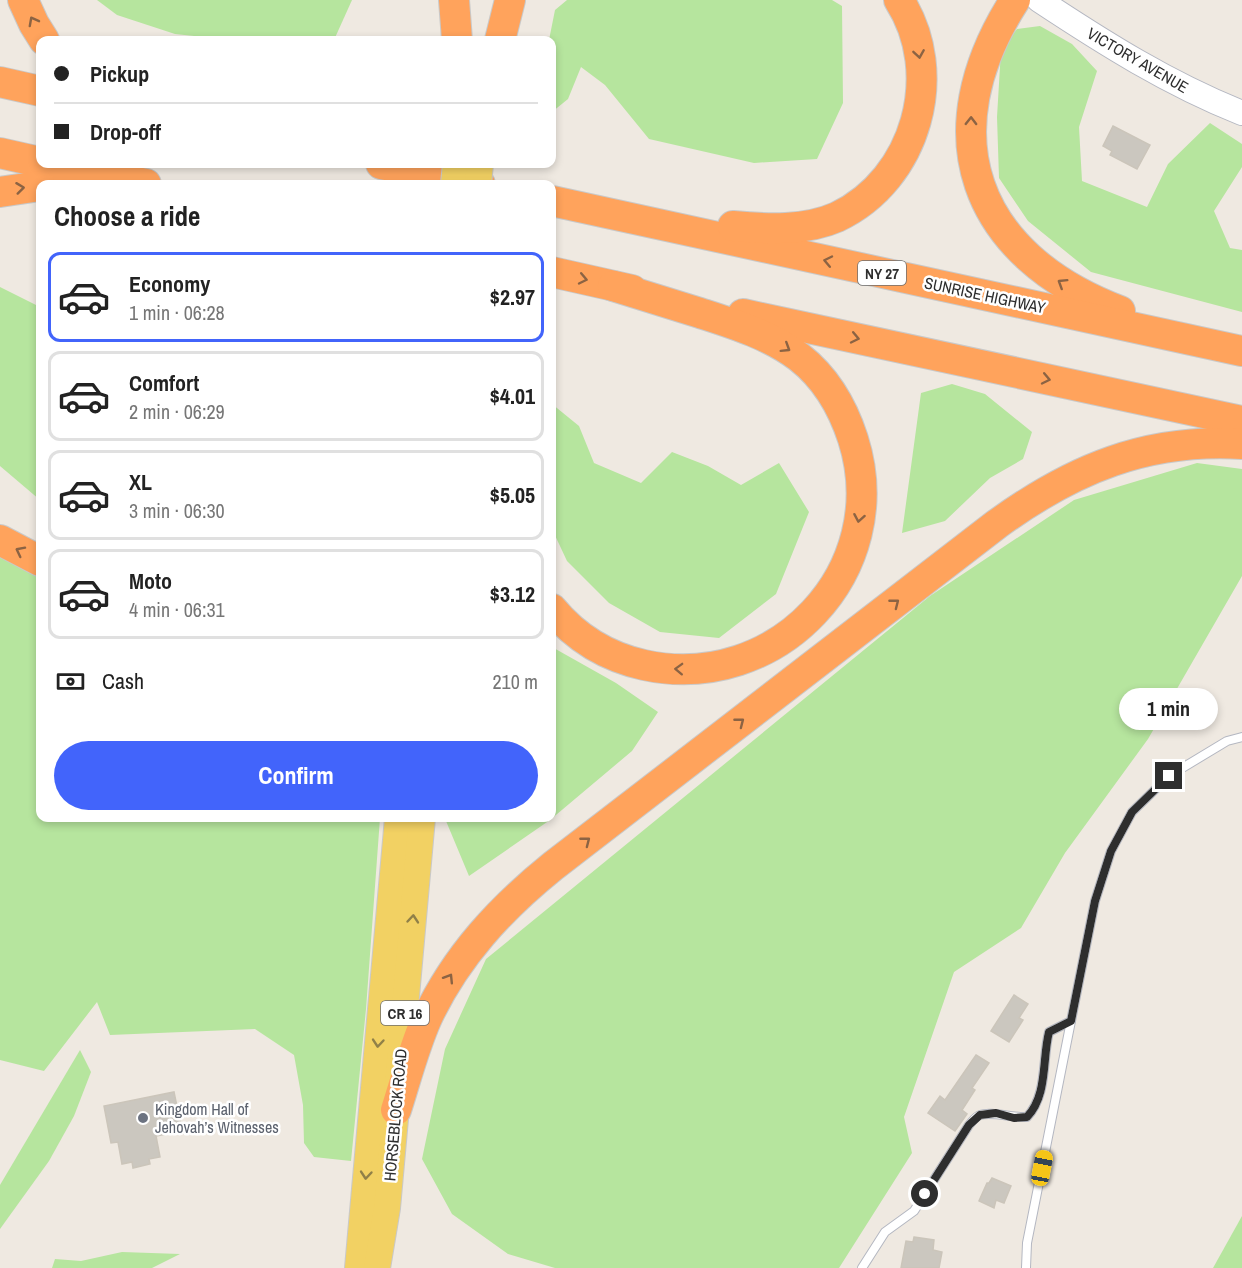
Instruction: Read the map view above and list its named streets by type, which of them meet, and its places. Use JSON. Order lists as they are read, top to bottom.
{
  "streets": {
    "highway": ["NY 27", "SUNRISE HIGHWAY"],
    "main road": ["CR 16", "HORSEBLOCK ROAD"],
    "street": ["VICTORY AVENUE"]
  },
  "places": ["Kingdom Hall of Jehovah’s Witnesses"],
  "page": {
    "banner": ["Pickup", "Drop-off"],
    "heading": "Choose a ride",
    "list": [
      {
        "name": "Economy",
        "note": "1 min · 06:28",
        "value": "$2.97"
      },
      {
        "name": "Comfort",
        "note": "2 min · 06:29",
        "value": "$4.01"
      },
      {
        "name": "XL",
        "note": "3 min · 06:30",
        "value": "$5.05"
      },
      {
        "name": "Moto",
        "note": "4 min · 06:31",
        "value": "$3.12"
      }
    ],
    "pay": ["Cash", "210 m"],
    "bubble": "1 min",
    "buttons": "Confirm"
  }
}
